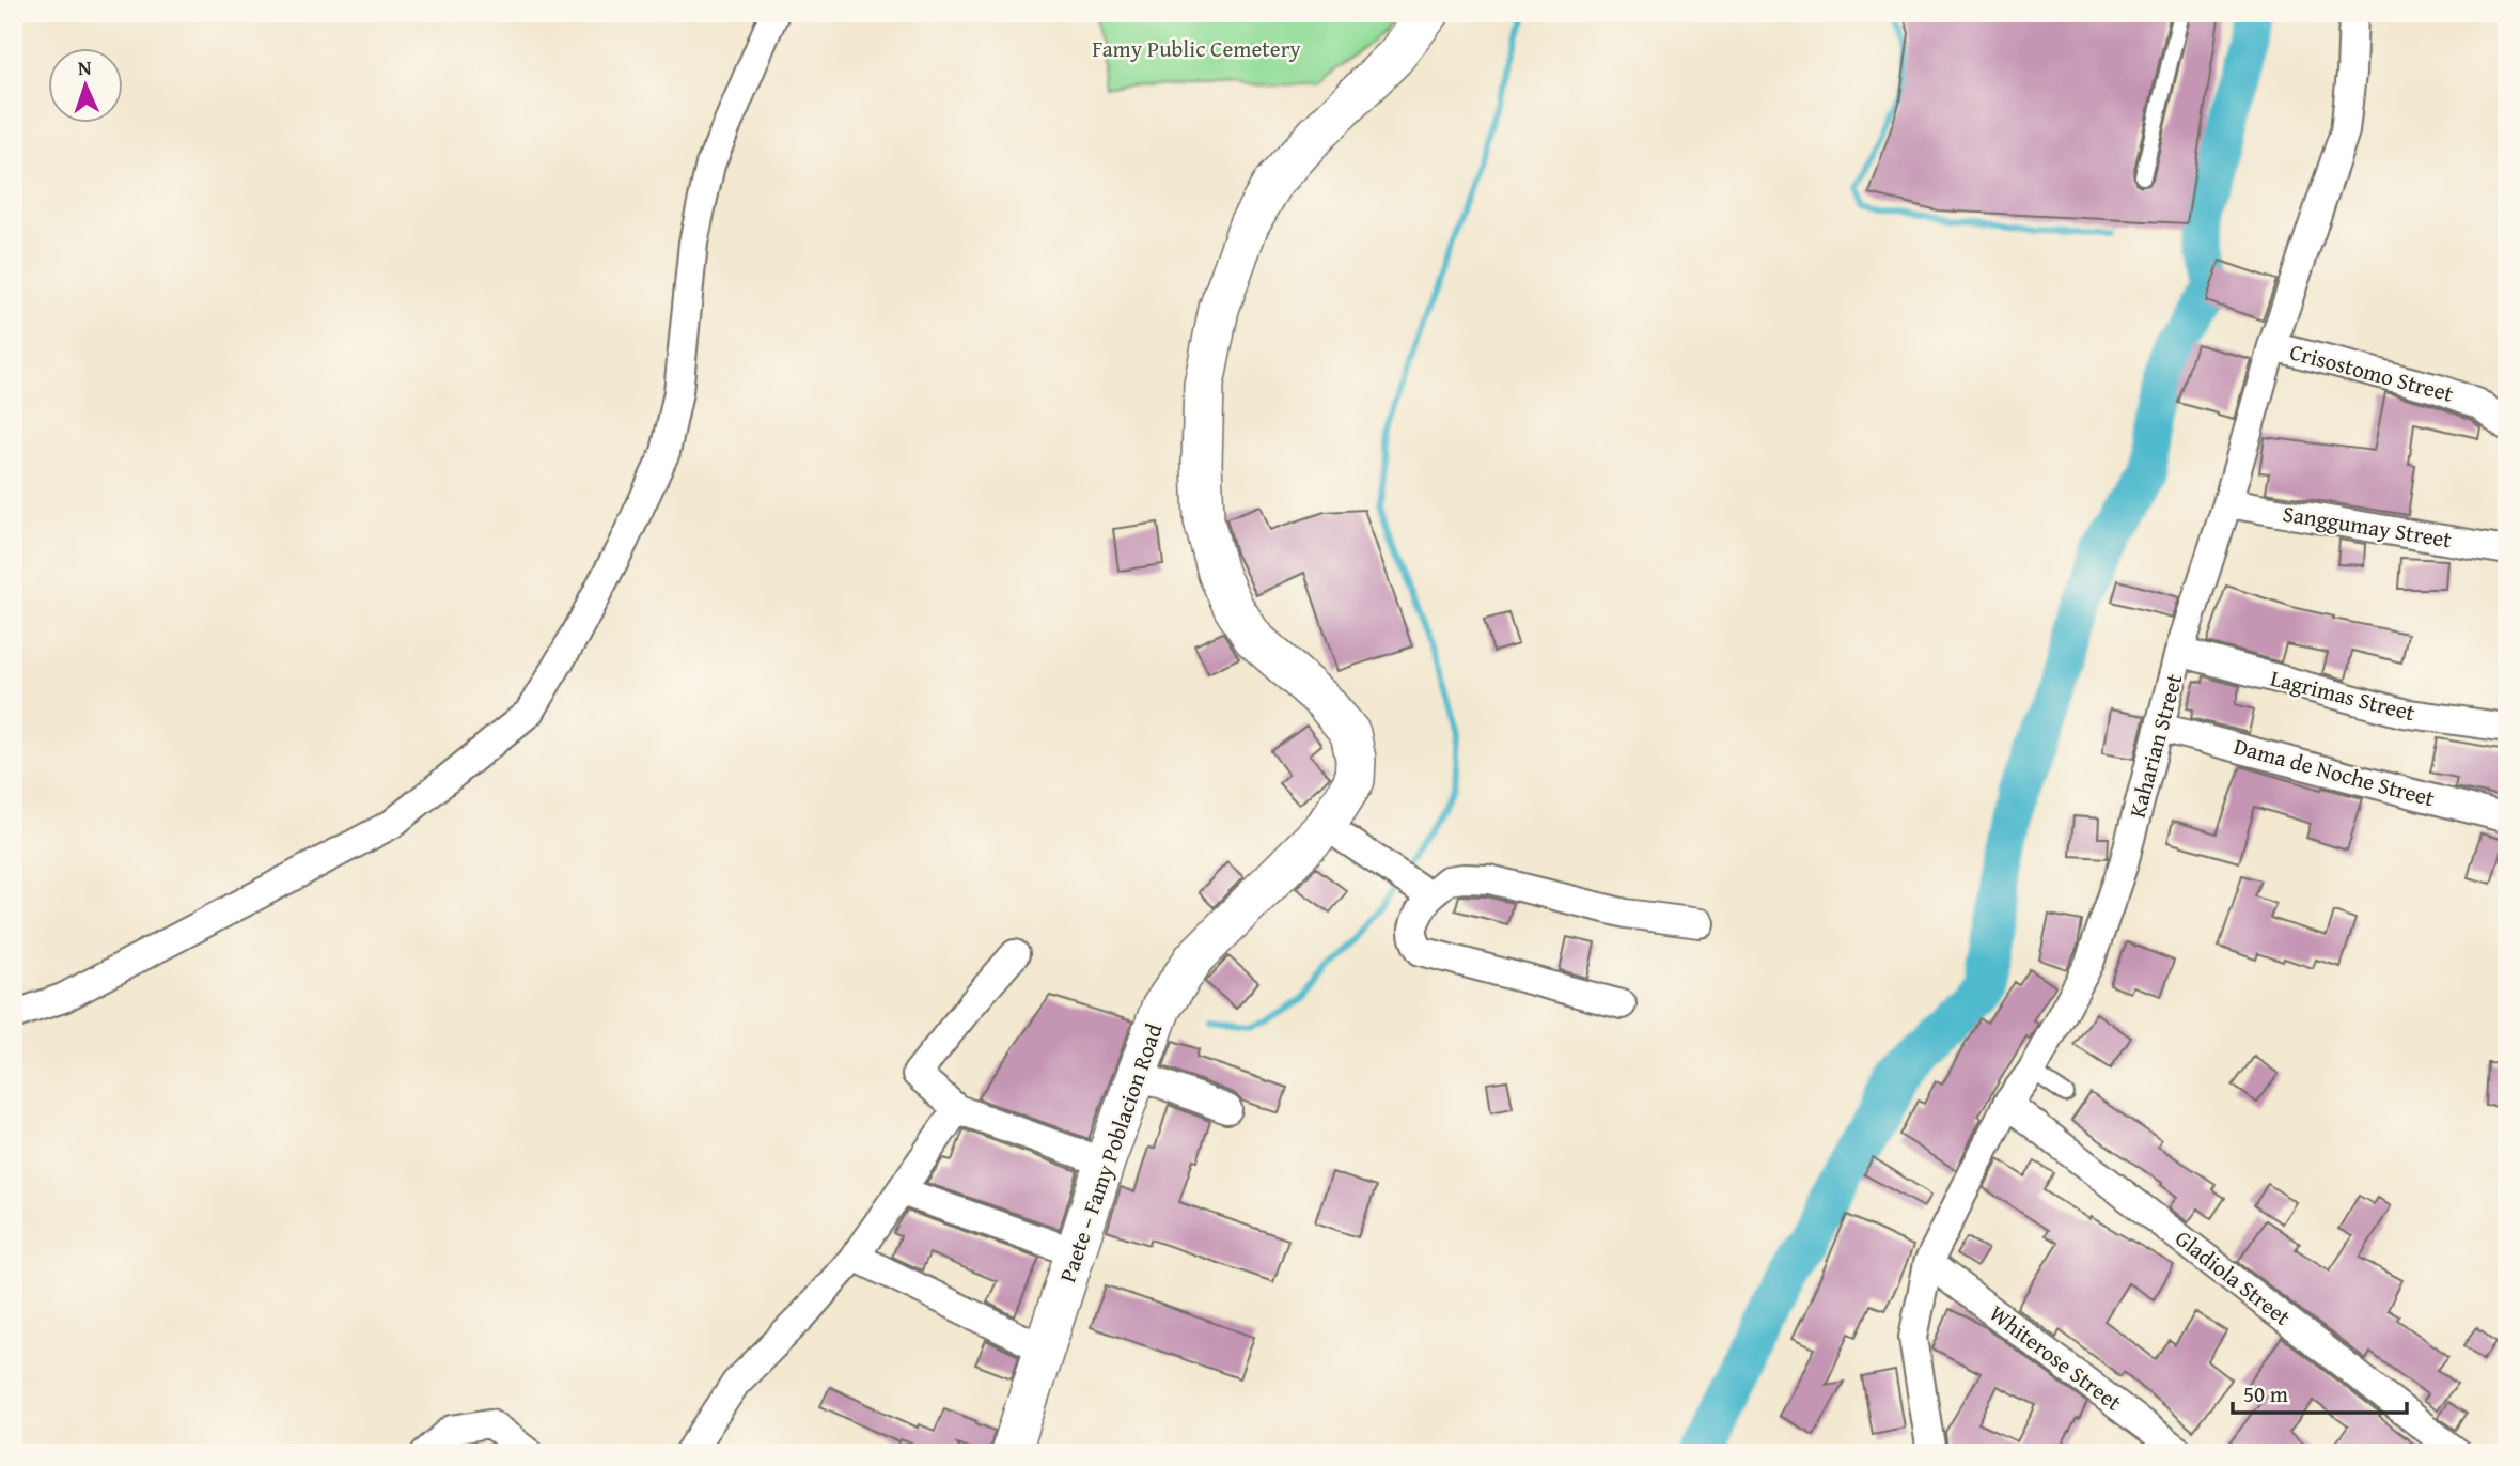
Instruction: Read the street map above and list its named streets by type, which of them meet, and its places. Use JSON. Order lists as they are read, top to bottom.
{
  "streets": {
    "main road": ["Paete – Famy Poblacion Road"],
    "street": [
      "Crisostomo Street",
      "Sanggumay Street",
      "Lagrimas Street",
      "Kaharian Street",
      "Dama de Noche Street",
      "Gladiola Street",
      "Whiterose Street"
    ]
  },
  "crossings": [
    ["Crisostomo Street", "Kaharian Street"],
    ["Sanggumay Street", "Kaharian Street"],
    ["Lagrimas Street", "Kaharian Street"],
    ["Kaharian Street", "Dama de Noche Street"],
    ["Kaharian Street", "Gladiola Street"],
    ["Kaharian Street", "Whiterose Street"]
  ],
  "parks": ["Famy Public Cemetery"],
  "scale_bar": "50 m",
  "north": "top"
}
